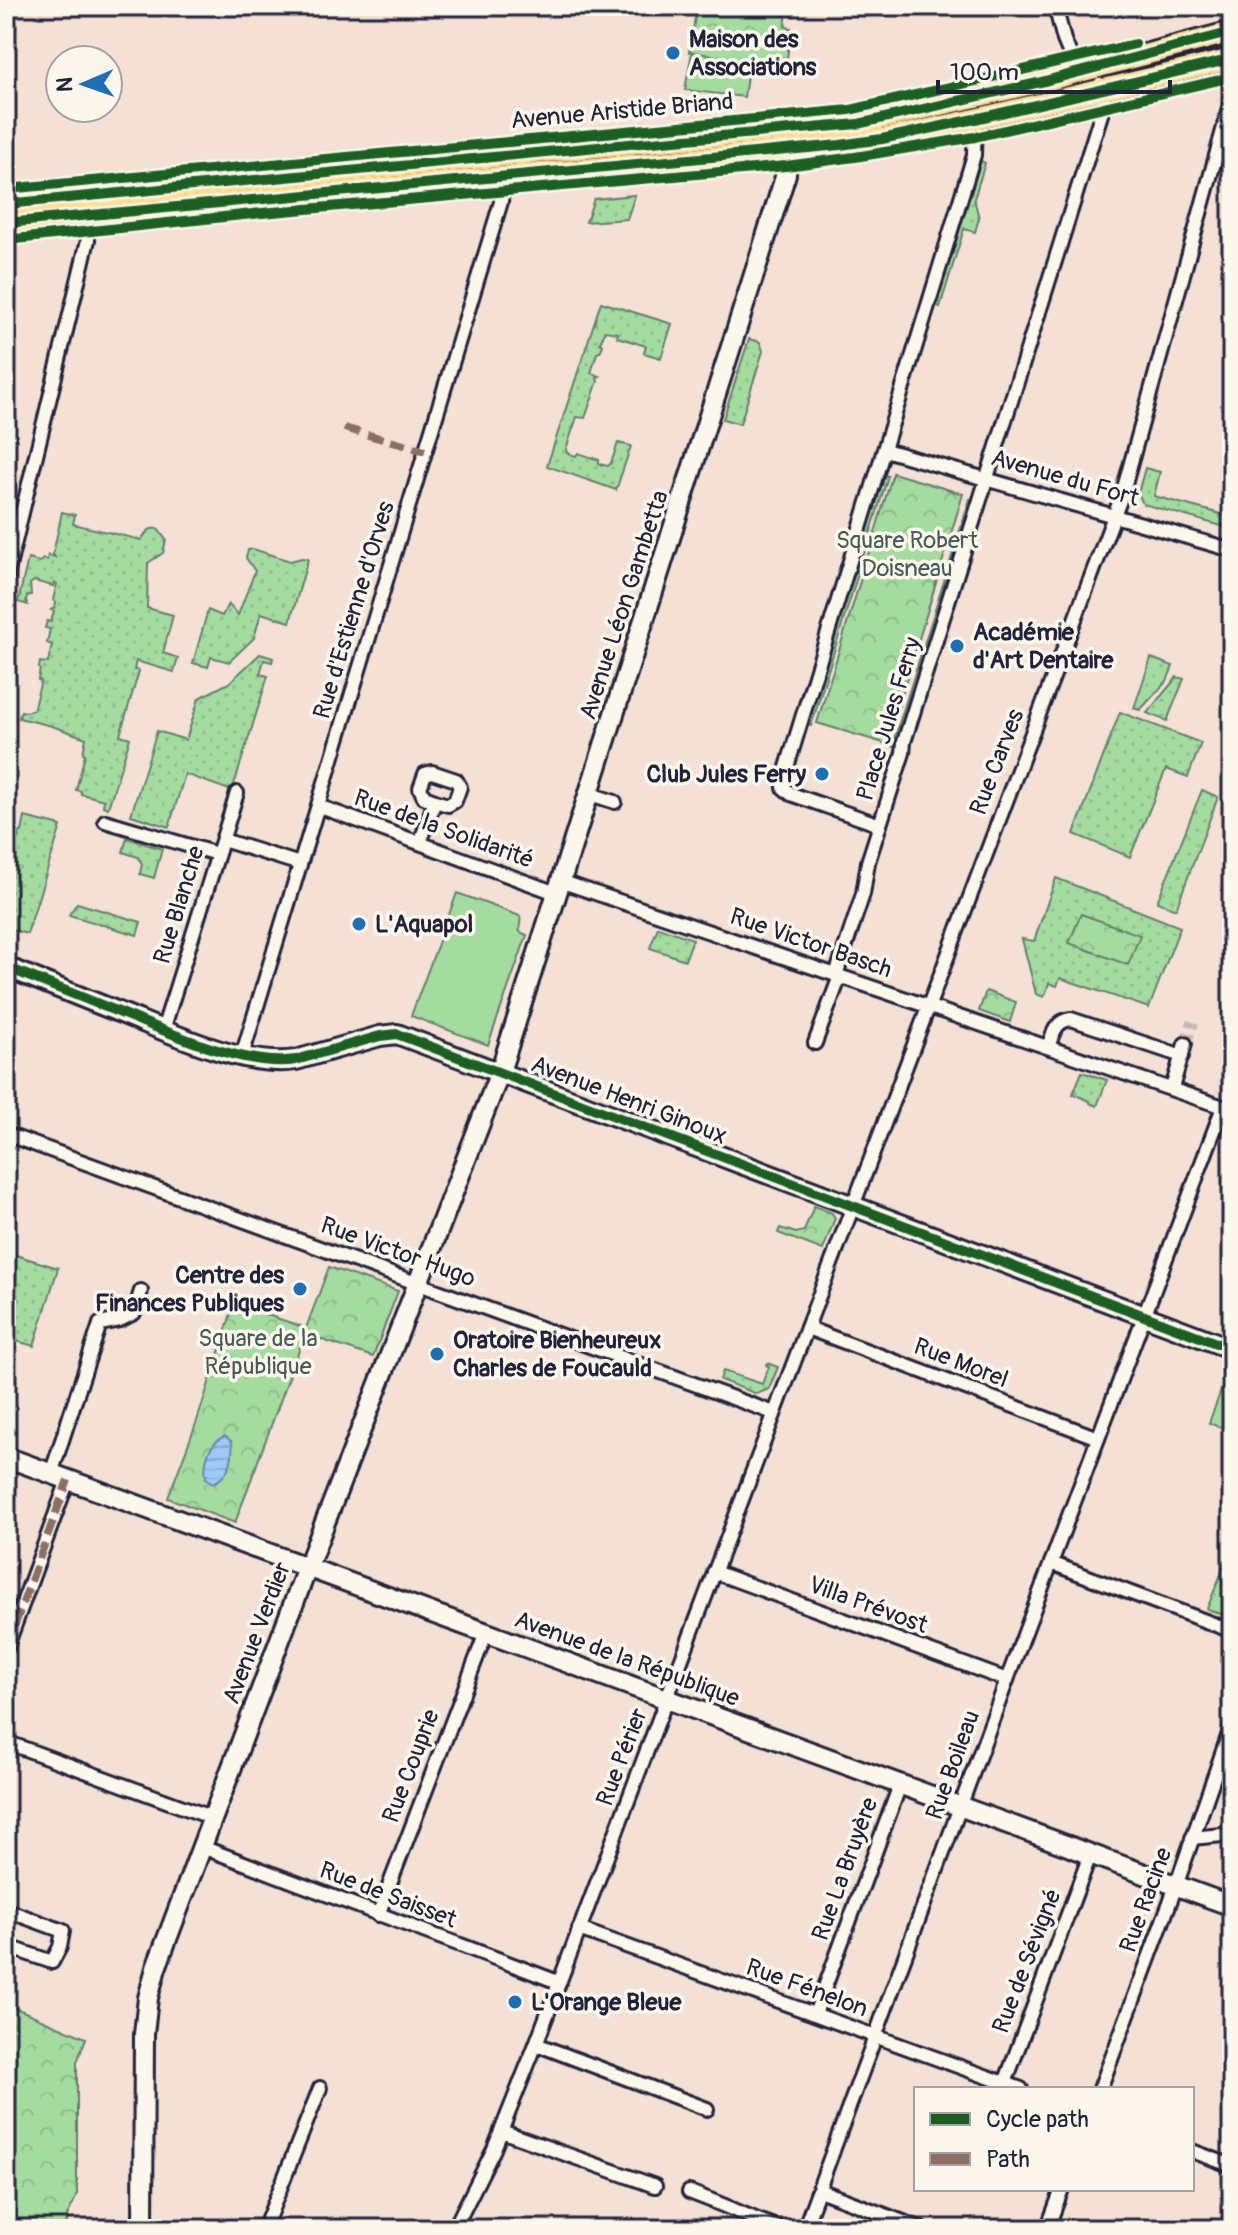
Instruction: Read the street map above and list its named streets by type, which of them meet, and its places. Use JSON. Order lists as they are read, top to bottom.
{
  "streets": {
    "main road": [
      "Avenue Aristide Briand",
      "Avenue Léon Gambetta",
      "Avenue Henri Ginoux",
      "Avenue Verdier",
      "Avenue de la République"
    ],
    "street": [
      "Avenue du Fort",
      "Rue d'Estienne d'Orves",
      "Place Jules Ferry",
      "Rue Carves",
      "Rue de la Solidarité",
      "Rue Blanche",
      "Rue Victor Basch",
      "Rue Victor Hugo",
      "Rue Morel",
      "Villa Prévost",
      "Rue Périer",
      "Rue Boileau",
      "Rue Couprie",
      "Rue La Bruyère",
      "Rue de Saisset",
      "Rue Racine",
      "Rue de Sévigné",
      "Rue Fénelon"
    ]
  },
  "crossings": [
    ["Avenue du Fort", "Place Jules Ferry"],
    ["Avenue du Fort", "Rue Carves"],
    ["Avenue Léon Gambetta", "Rue de la Solidarité"],
    ["Avenue Léon Gambetta", "Rue Victor Basch"],
    ["Avenue Léon Gambetta", "Avenue Henri Ginoux"],
    ["Avenue Léon Gambetta", "Avenue Verdier"],
    ["Rue d'Estienne d'Orves", "Rue de la Solidarité"],
    ["Rue d'Estienne d'Orves", "Avenue Henri Ginoux"],
    ["Rue Carves", "Rue Victor Basch"],
    ["Rue Carves", "Avenue Henri Ginoux"],
    ["Rue Carves", "Rue Périer"],
    ["Rue de la Solidarité", "Rue Victor Basch"],
    ["Rue Blanche", "Avenue Henri Ginoux"],
    ["Rue Victor Basch", "Rue Boileau"],
    ["Avenue Henri Ginoux", "Avenue Verdier"],
    ["Avenue Henri Ginoux", "Rue Périer"],
    ["Avenue Henri Ginoux", "Rue Boileau"],
    ["Rue Victor Hugo", "Avenue Verdier"],
    ["Rue Victor Hugo", "Rue Périer"],
    ["Rue Morel", "Rue Périer"],
    ["Rue Morel", "Rue Boileau"],
    ["Villa Prévost", "Rue Périer"],
    ["Villa Prévost", "Rue Boileau"],
    ["Avenue Verdier", "Avenue de la République"],
    ["Avenue Verdier", "Rue de Saisset"],
    ["Avenue de la République", "Rue Périer"],
    ["Avenue de la République", "Rue Boileau"],
    ["Avenue de la République", "Rue Couprie"],
    ["Avenue de la République", "Rue La Bruyère"],
    ["Avenue de la République", "Rue Racine"],
    ["Avenue de la République", "Rue de Sévigné"],
    ["Rue Périer", "Rue de Saisset"],
    ["Rue Périer", "Rue Fénelon"],
    ["Rue Boileau", "Rue Fénelon"],
    ["Rue Couprie", "Rue de Saisset"],
    ["Rue La Bruyère", "Rue Fénelon"],
    ["Rue de Sévigné", "Rue Fénelon"]
  ],
  "parks": ["Square Robert Doisneau", "Square de la République"],
  "places": [
    "Maison des Associations",
    "Académie d'Art Dentaire",
    "Club Jules Ferry",
    "L'Aquapol",
    "Centre des Finances Publiques",
    "Oratoire Bienheureux Charles de Foucauld",
    "L'Orange Bleue"
  ],
  "legend": ["Cycle path", "Path"],
  "scale_bar": "100 m",
  "north": "left"
}
